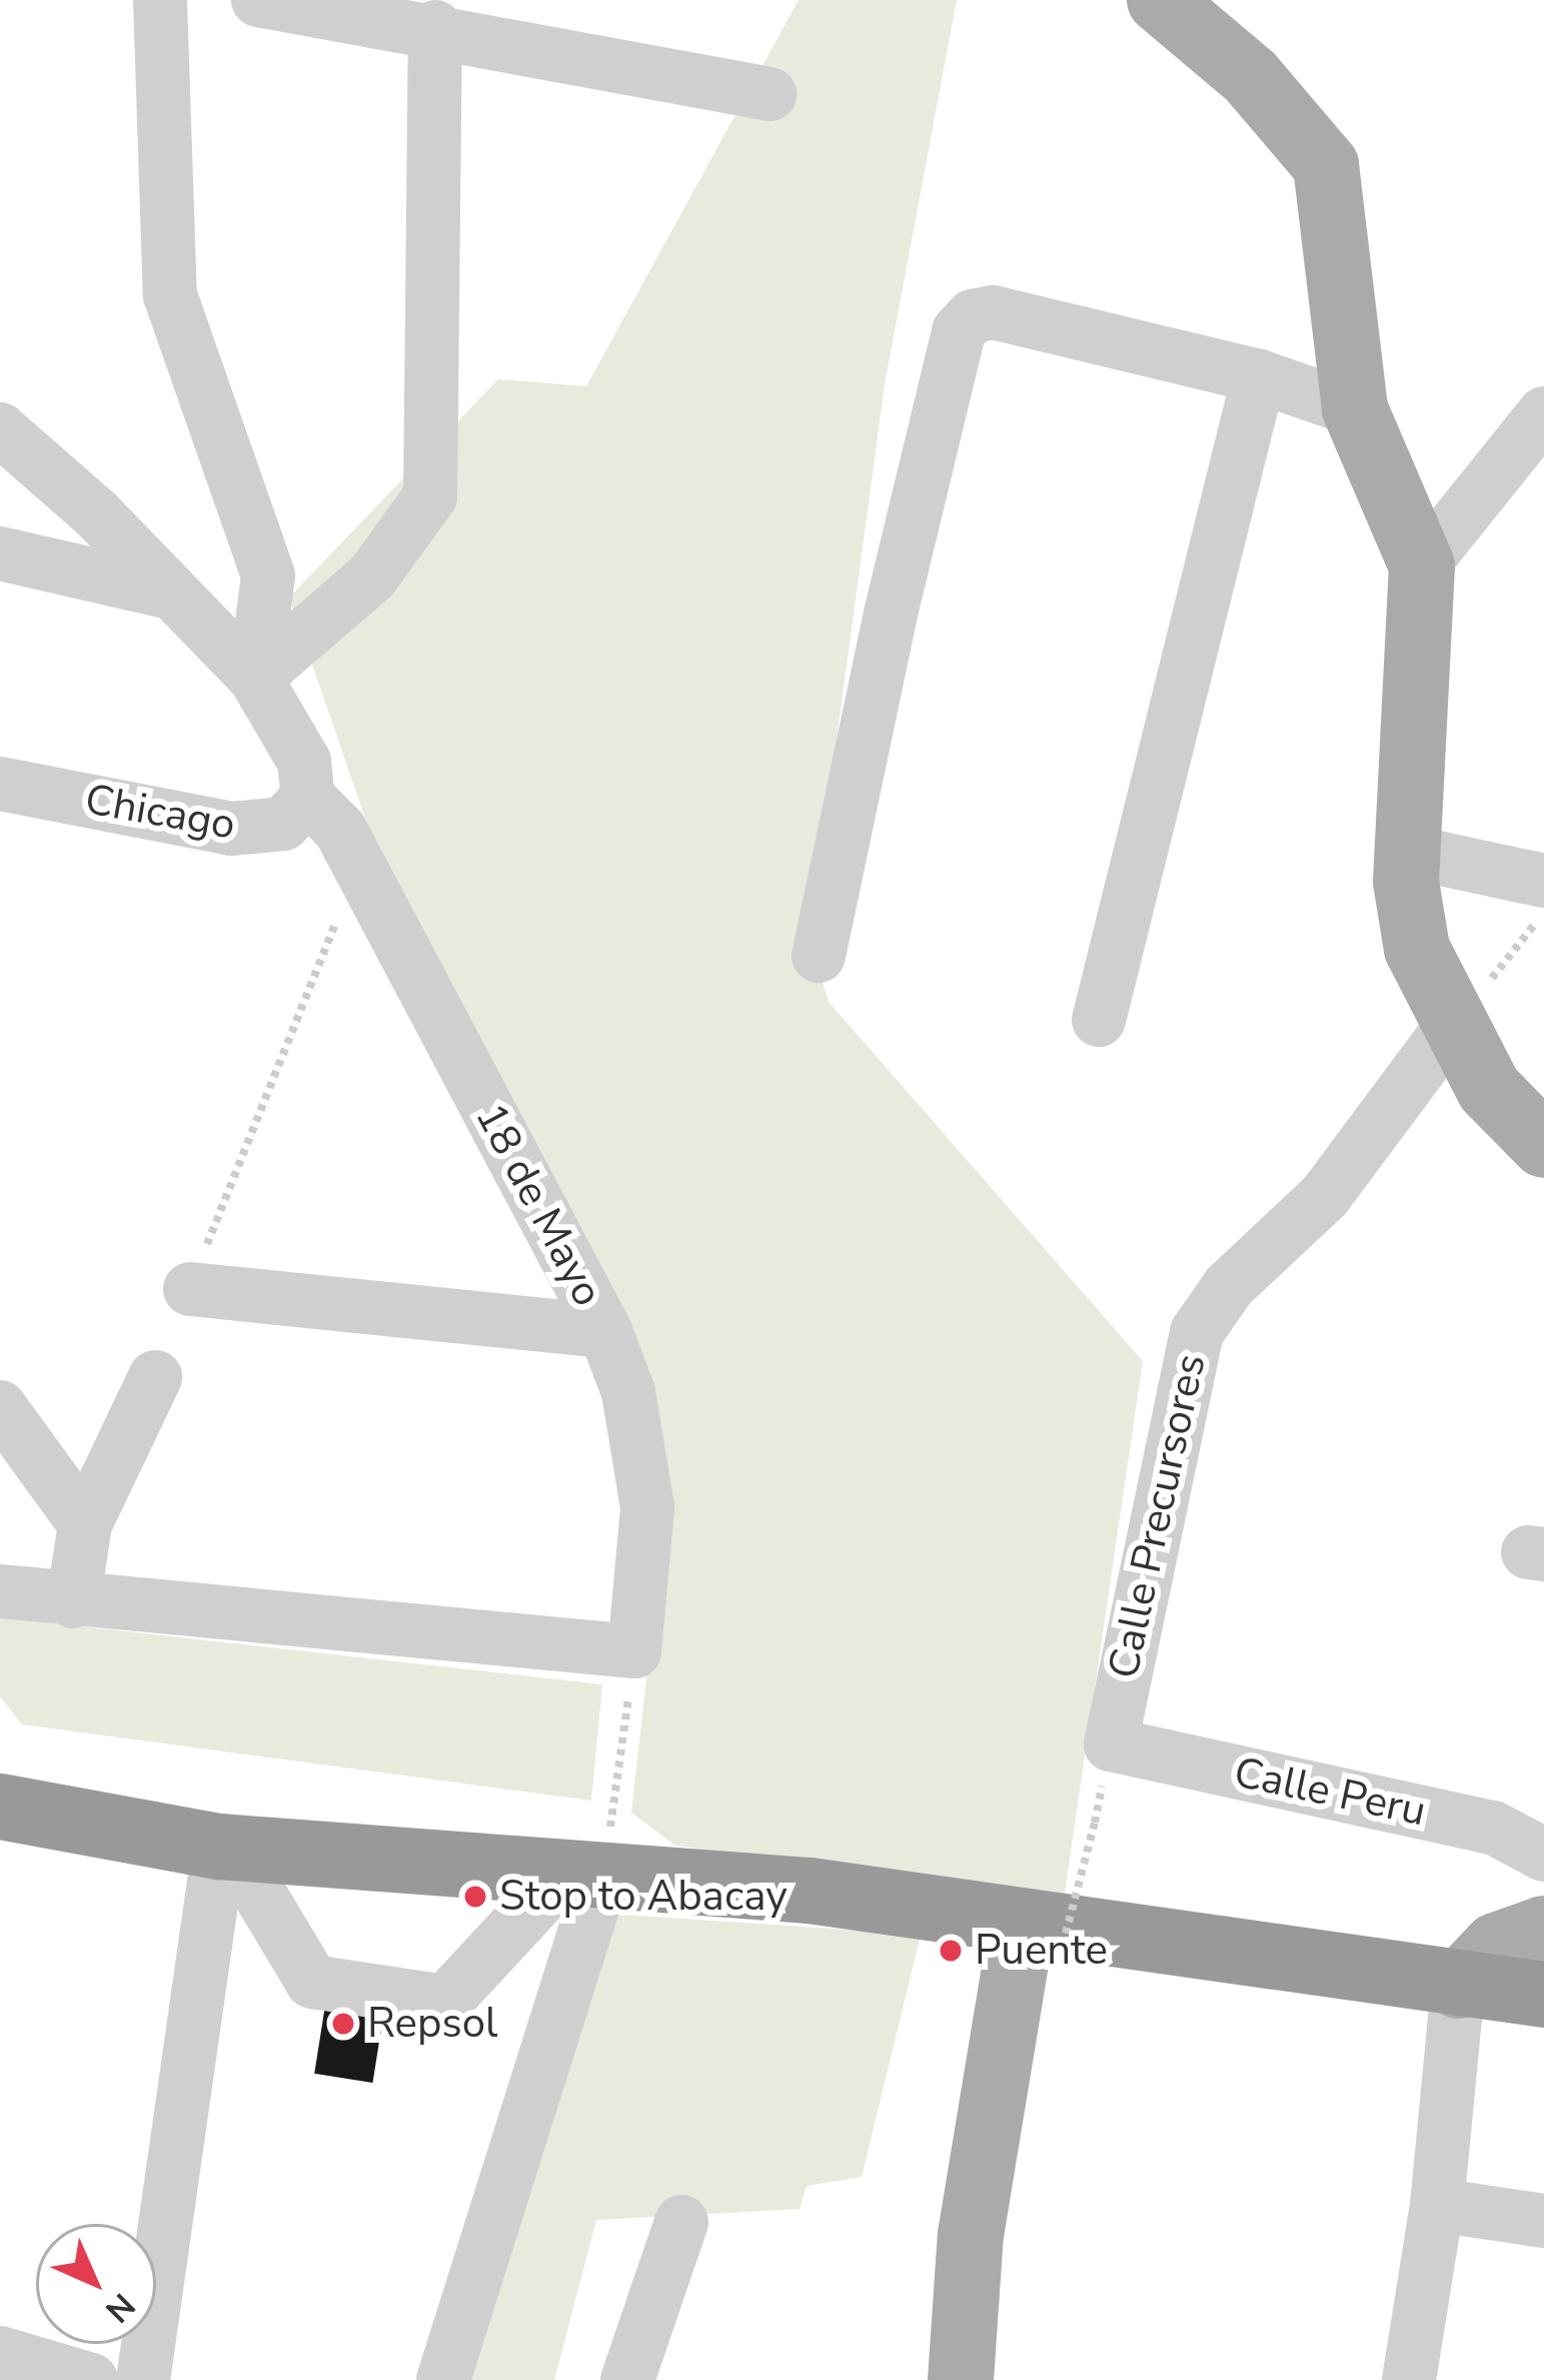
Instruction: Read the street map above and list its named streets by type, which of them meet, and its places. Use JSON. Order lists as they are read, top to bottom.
{
  "streets": {
    "street": [
      "Chicago",
      "18 de Mayo",
      "Calle Precursores",
      "Calle Peru"
    ]
  },
  "crossings": [
    ["Chicago", "18 de Mayo"],
    ["Calle Precursores", "Calle Peru"]
  ],
  "places": ["Stop to Abacay", "Puente", "Repsol"],
  "north": "bottom right"
}
